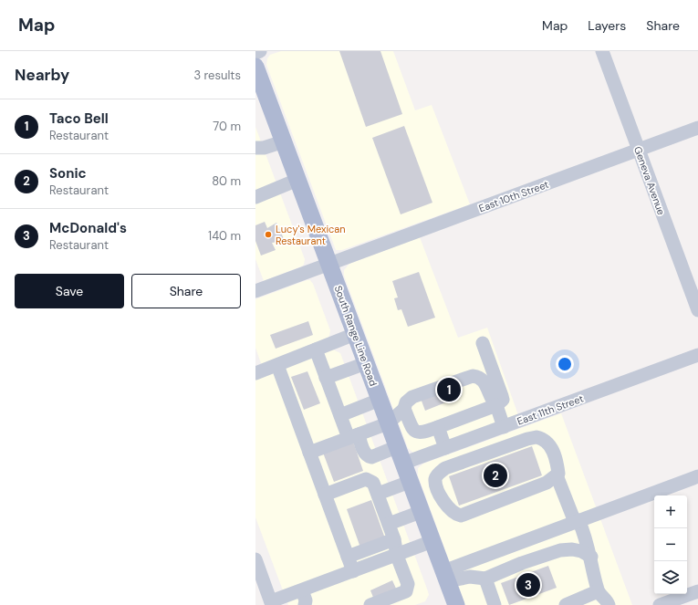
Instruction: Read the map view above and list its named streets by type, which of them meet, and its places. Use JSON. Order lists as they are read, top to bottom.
{
  "streets": {
    "main road": ["South Range Line Road"],
    "street": ["Geneva Avenue", "East 10th Street", "East 11th Street"]
  },
  "crossings": [
    ["Geneva Avenue", "East 10th Street"],
    ["East 10th Street", "South Range Line Road"],
    ["South Range Line Road", "East 11th Street"]
  ],
  "places": ["Lucy's Mexican Restaurant"],
  "page": {
    "header": "Map",
    "nav": ["Map", "Layers", "Share"],
    "heading": ["Nearby", "3 results"],
    "list": [
      {
        "mark": "1",
        "name": "Taco Bell",
        "note": "Restaurant",
        "value": "70 m"
      },
      {
        "mark": "2",
        "name": "Sonic",
        "note": "Restaurant",
        "value": "80 m"
      },
      {
        "mark": "3",
        "name": "McDonald's",
        "note": "Restaurant",
        "value": "140 m"
      }
    ],
    "buttons": ["Save", "Share"],
    "pins": ["1", "2", "3"],
    "map_buttons": ["+", "−"]
  }
}
